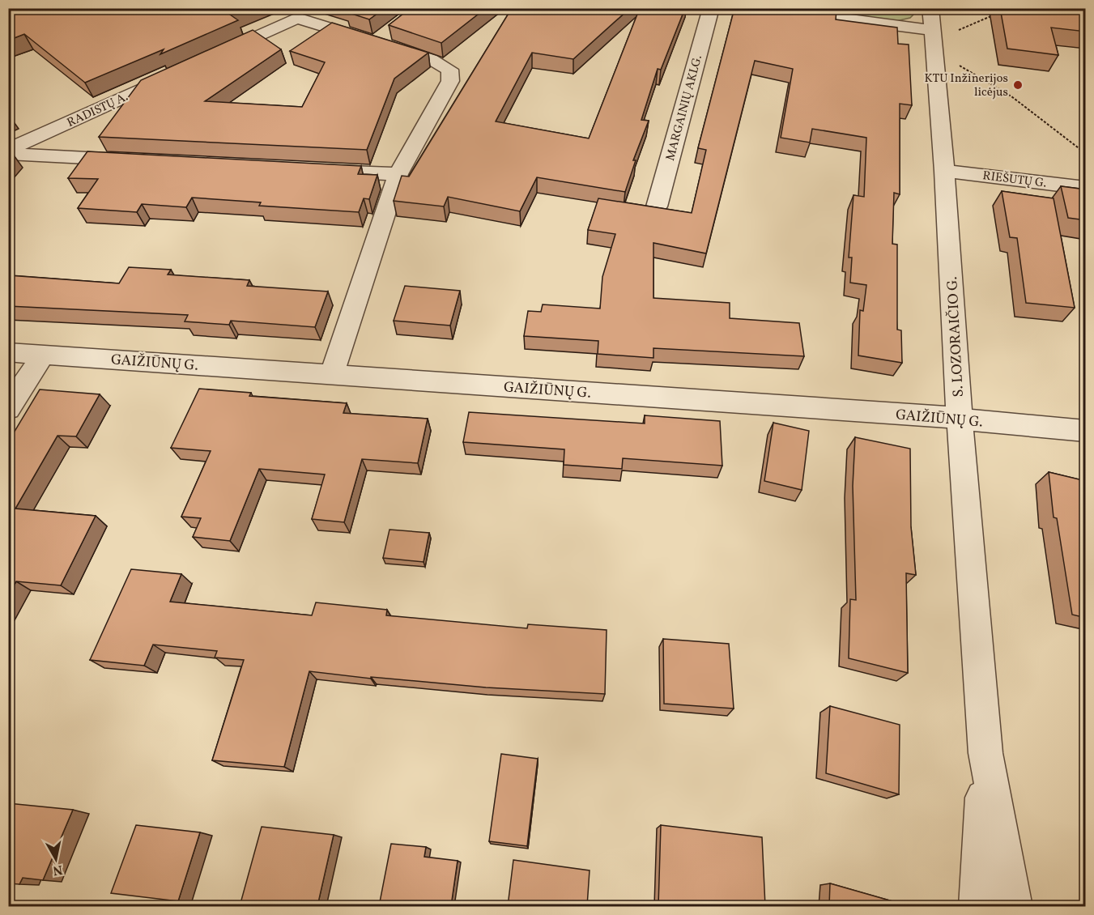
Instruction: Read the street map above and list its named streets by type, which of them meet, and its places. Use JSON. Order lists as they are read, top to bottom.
{
  "streets": {
    "street": [
      "MARGAINIŲ AKLG.",
      "RADISTŲ A.",
      "RIEŠUTŲ G.",
      "S. LOZORAIČIO G.",
      "GAIŽIŪNŲ G."
    ]
  },
  "crossings": [
    ["RIEŠUTŲ G.", "S. LOZORAIČIO G."],
    ["S. LOZORAIČIO G.", "GAIŽIŪNŲ G."]
  ],
  "places": ["KTU Inžinerijos licėjus"],
  "north": "bottom"
}
